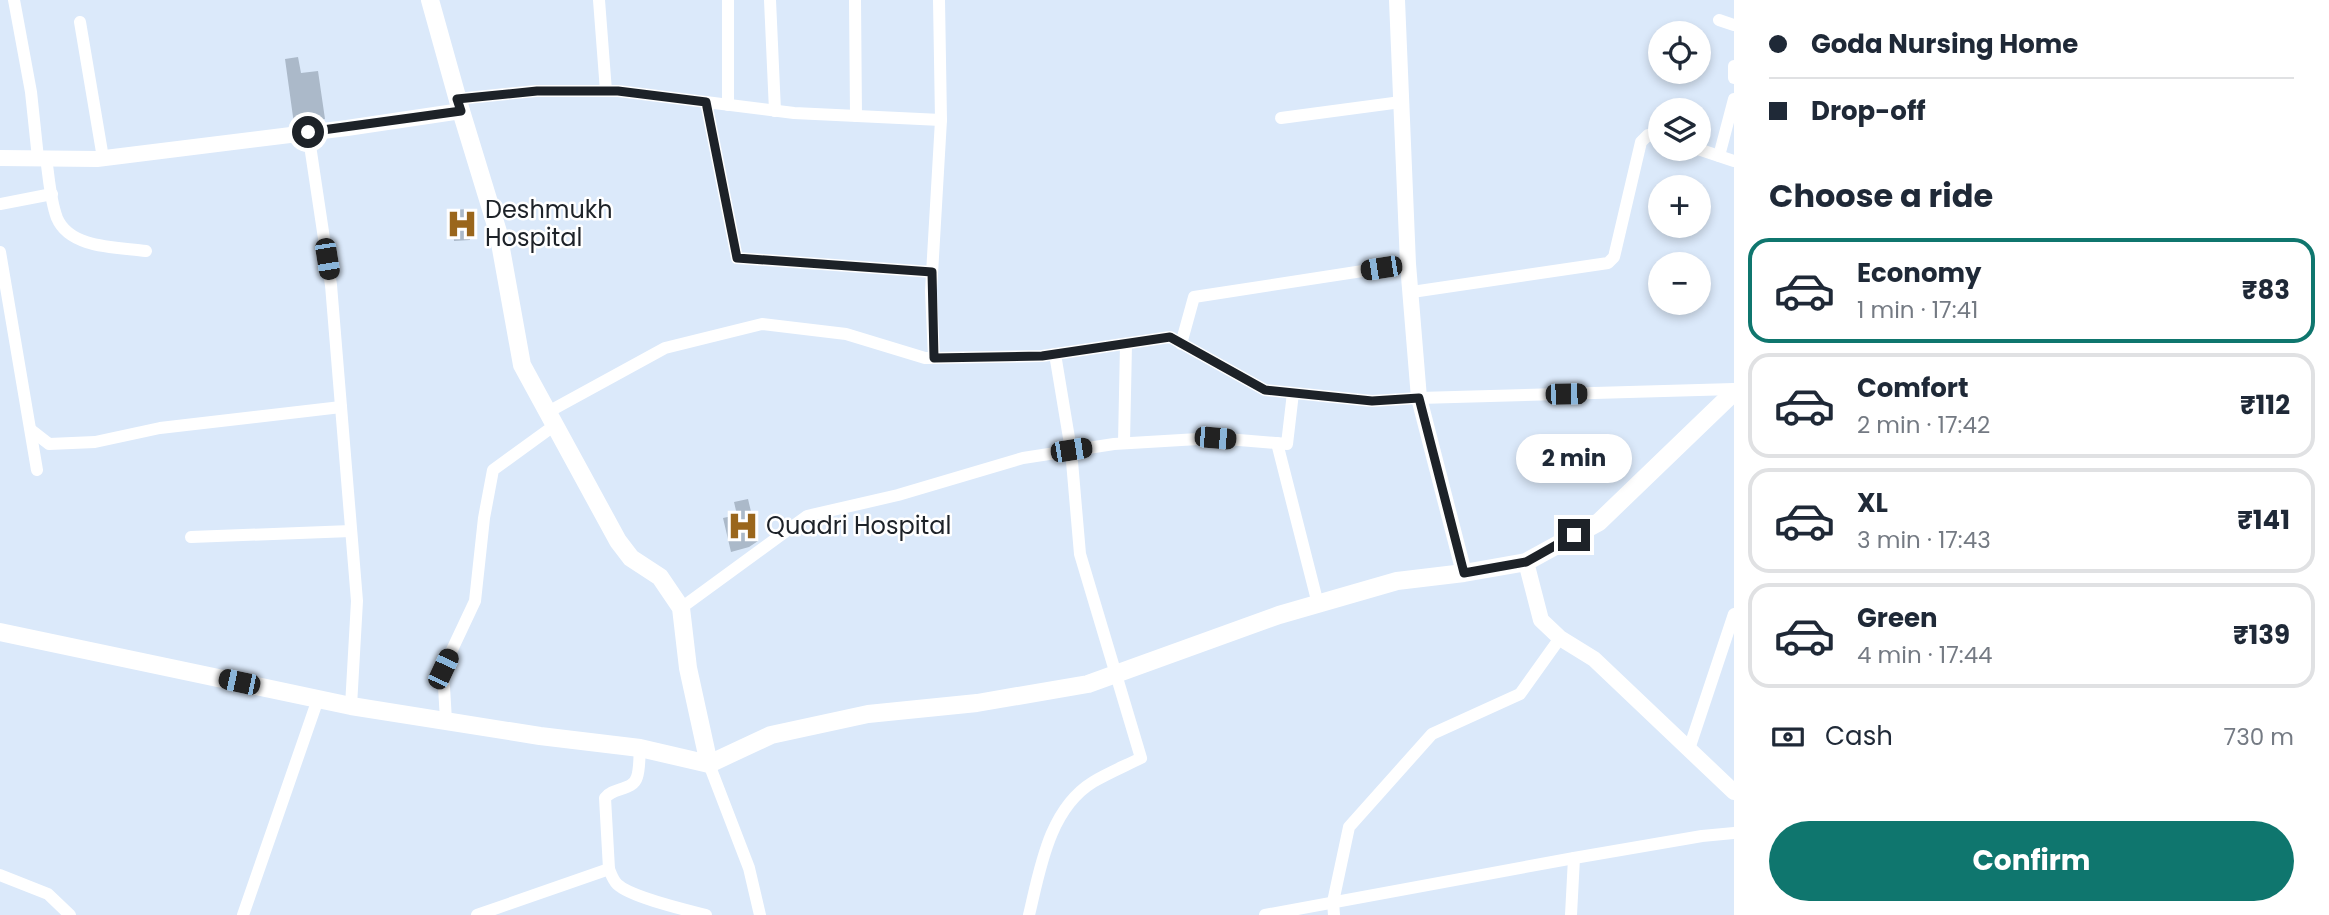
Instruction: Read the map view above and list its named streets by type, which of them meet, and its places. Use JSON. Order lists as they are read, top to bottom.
{
  "places": {
    "hospital": ["Deshmukh Hospital", "Quadri Hospital"]
  },
  "page": {
    "banner": ["Goda Nursing Home", "Drop-off"],
    "map_buttons": ["+", "−"],
    "heading": "Choose a ride",
    "list": [
      {
        "name": "Economy",
        "note": "1 min · 17:41",
        "value": "₹83"
      },
      {
        "name": "Comfort",
        "note": "2 min · 17:42",
        "value": "₹112"
      },
      {
        "name": "XL",
        "note": "3 min · 17:43",
        "value": "₹141"
      },
      {
        "name": "Green",
        "note": "4 min · 17:44",
        "value": "₹139"
      }
    ],
    "bubble": "2 min",
    "pay": ["Cash", "730 m"],
    "buttons": "Confirm"
  }
}
